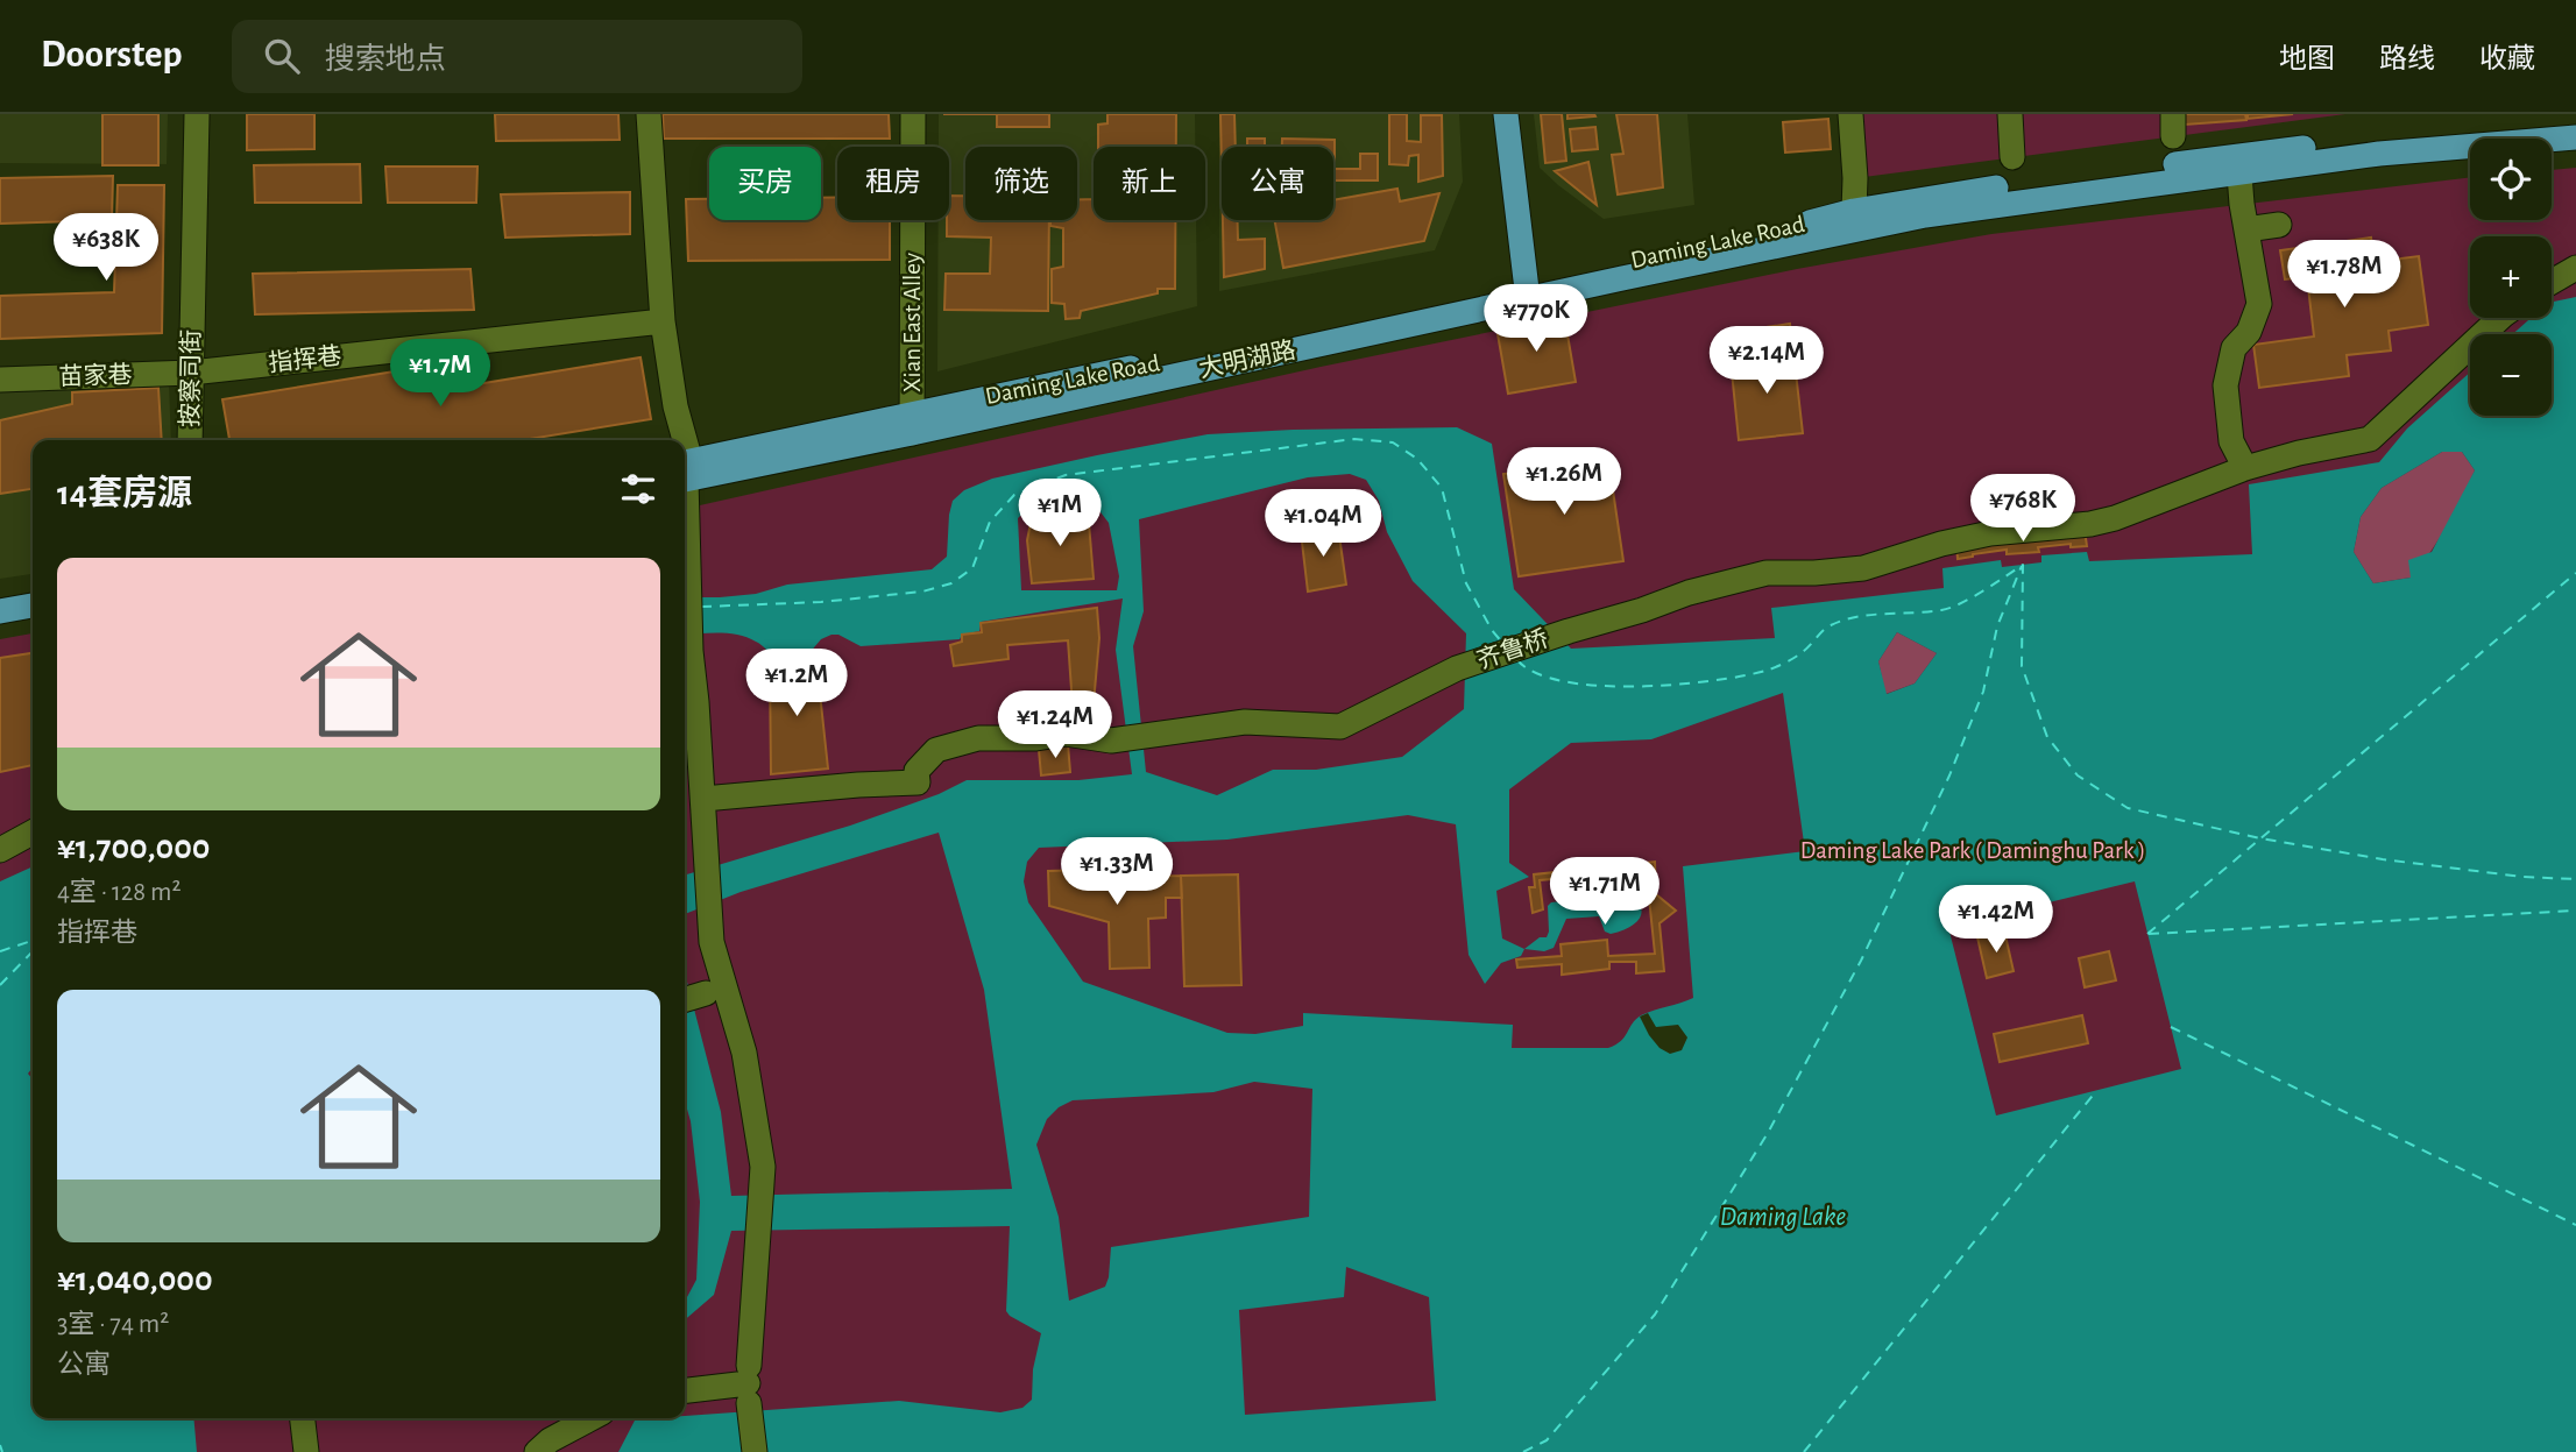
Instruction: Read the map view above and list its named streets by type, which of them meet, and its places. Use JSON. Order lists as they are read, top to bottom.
{
  "streets": {
    "main road": ["Daming Lake Road", "大明湖路"],
    "street": [
      "Xian East Alley",
      "指挥巷",
      "苗家巷",
      "按察司街",
      "齐鲁桥"
    ]
  },
  "crossings": [
    ["Daming Lake Road", "大明湖路"],
    ["Xian East Alley", "大明湖路"],
    ["指挥巷", "苗家巷"],
    ["指挥巷", "按察司街"],
    ["苗家巷", "按察司街"]
  ],
  "water": ["Daming Lake"],
  "parks": ["Daming Lake Park ( Daminghu Park )"],
  "page": {
    "header": "Doorstep",
    "search": "搜索地点",
    "nav": ["地图", "路线", "收藏"],
    "map_buttons": ["+", "−"],
    "chip": [
      "买房",
      "租房",
      "筛选",
      "新上",
      "公寓"
    ],
    "price": [
      "¥638K",
      "¥1.78M",
      "¥770K",
      "¥2.14M",
      "¥1.7M",
      "¥1.26M",
      "¥768K",
      "¥1M",
      "¥1.04M",
      "¥1.2M",
      "¥1.24M",
      "¥1.33M",
      "¥1.71M",
      "¥1.42M"
    ],
    "heading": "14套房源",
    "list": [
      {
        "name": "¥1,700,000",
        "note": "4室 · 128 m² · 指挥巷"
      },
      {
        "name": "¥1,040,000",
        "note": "3室 · 74 m² · 公寓"
      }
    ]
  }
}
